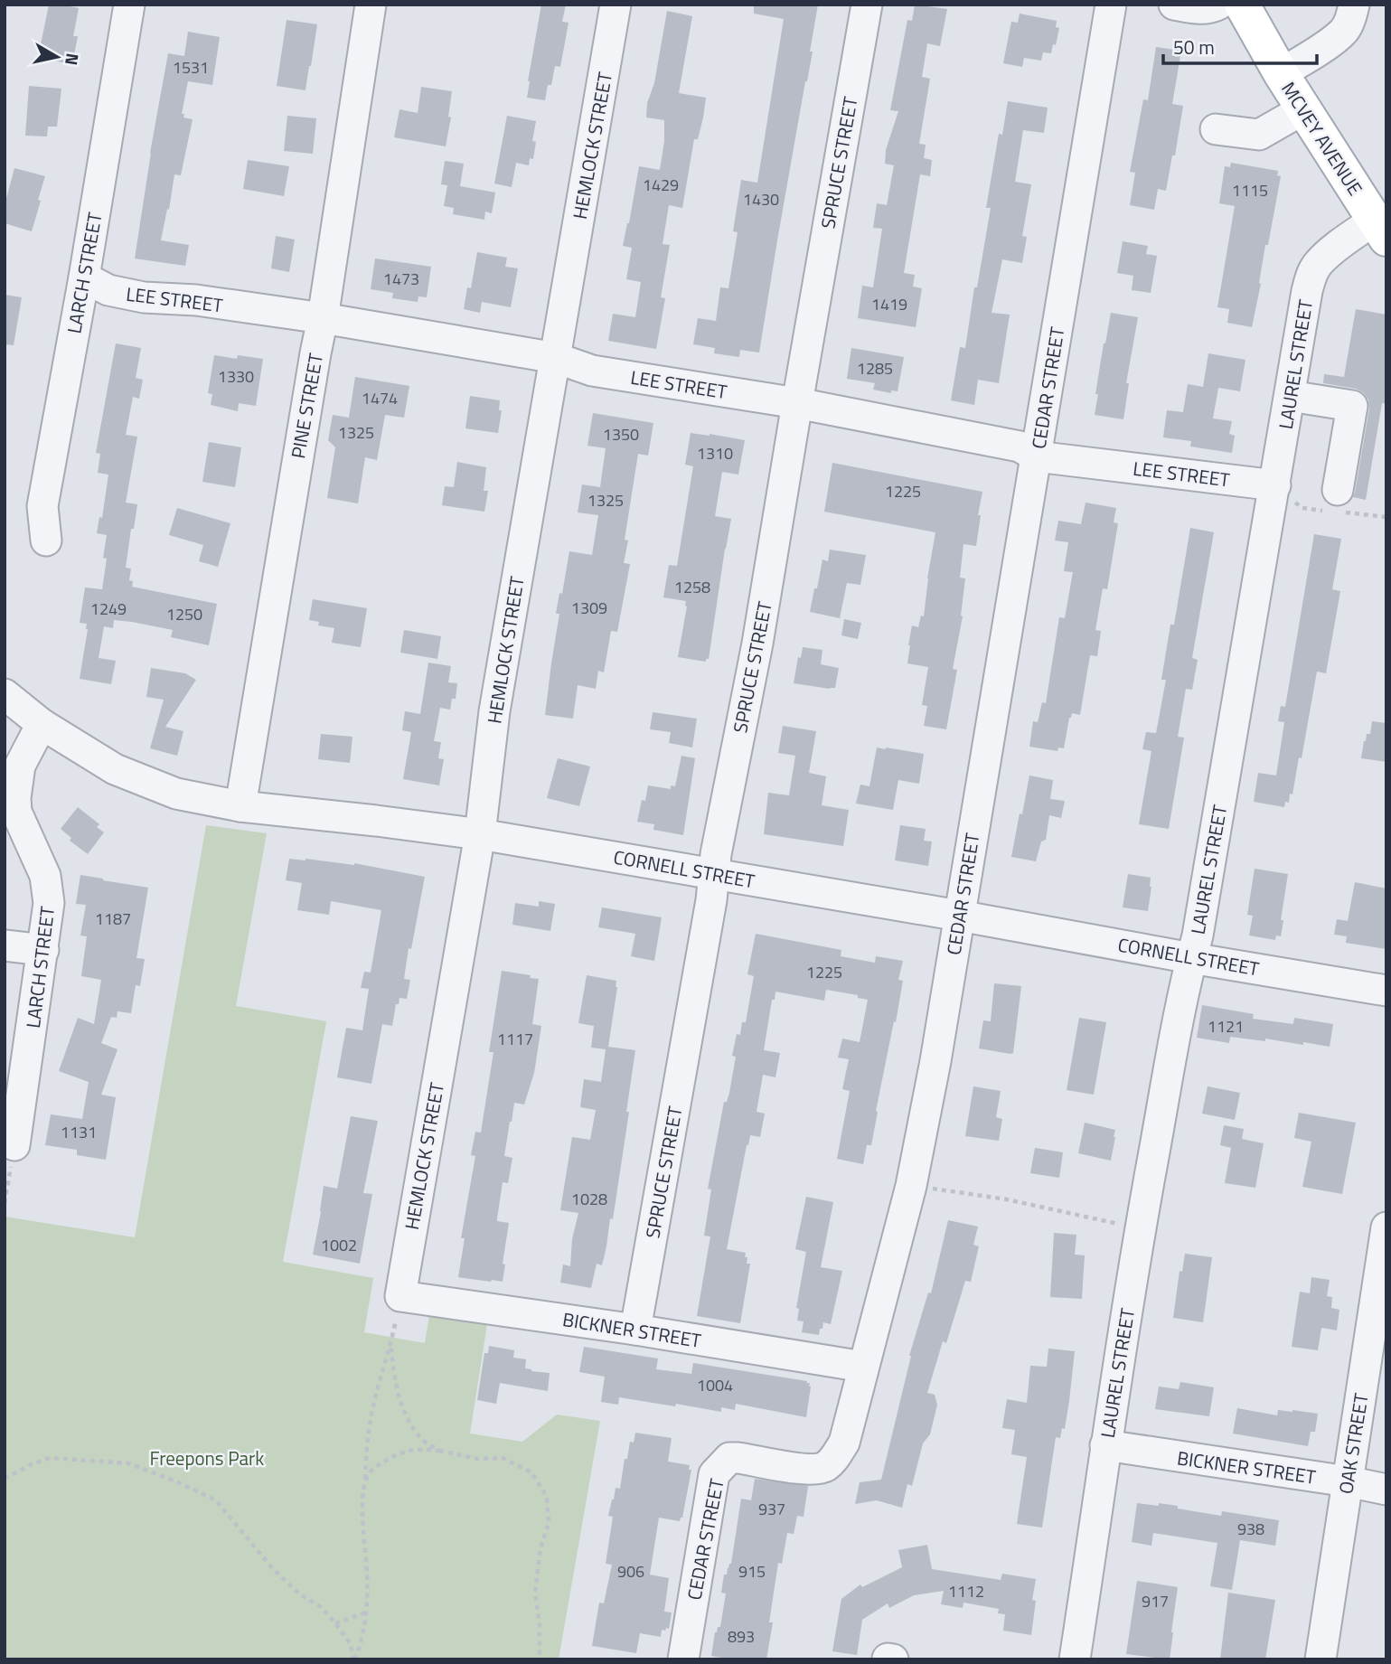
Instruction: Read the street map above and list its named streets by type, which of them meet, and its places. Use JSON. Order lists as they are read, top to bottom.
{
  "streets": {
    "main road": ["MCVEY AVENUE"],
    "street": [
      "HEMLOCK STREET",
      "SPRUCE STREET",
      "LARCH STREET",
      "LEE STREET",
      "LAUREL STREET",
      "CEDAR STREET",
      "PINE STREET",
      "CORNELL STREET",
      "BICKNER STREET",
      "OAK STREET"
    ]
  },
  "crossings": [
    ["MCVEY AVENUE", "LAUREL STREET"],
    ["HEMLOCK STREET", "LEE STREET"],
    ["HEMLOCK STREET", "CORNELL STREET"],
    ["HEMLOCK STREET", "BICKNER STREET"],
    ["SPRUCE STREET", "LEE STREET"],
    ["SPRUCE STREET", "CORNELL STREET"],
    ["SPRUCE STREET", "BICKNER STREET"],
    ["LARCH STREET", "LEE STREET"],
    ["LARCH STREET", "CORNELL STREET"],
    ["LEE STREET", "LAUREL STREET"],
    ["LEE STREET", "CEDAR STREET"],
    ["LEE STREET", "PINE STREET"],
    ["LAUREL STREET", "CORNELL STREET"],
    ["LAUREL STREET", "BICKNER STREET"],
    ["CEDAR STREET", "CORNELL STREET"],
    ["CEDAR STREET", "BICKNER STREET"],
    ["PINE STREET", "CORNELL STREET"],
    ["BICKNER STREET", "OAK STREET"]
  ],
  "parks": ["Freepons Park"],
  "house_numbers": [
    "1531",
    "1429",
    "1115",
    "1430",
    "1473",
    "1419",
    "1285",
    "1330",
    "1474",
    "1325",
    "1350",
    "1310",
    "1225",
    "1325",
    "1258",
    "1309",
    "1249",
    "1250",
    "1187",
    "1225",
    "1121",
    "1117",
    "1131",
    "1028",
    "1002",
    "1004",
    "937",
    "938",
    "906",
    "915",
    "1112",
    "917",
    "893"
  ],
  "scale_bar": "50 m",
  "north": "right"
}
